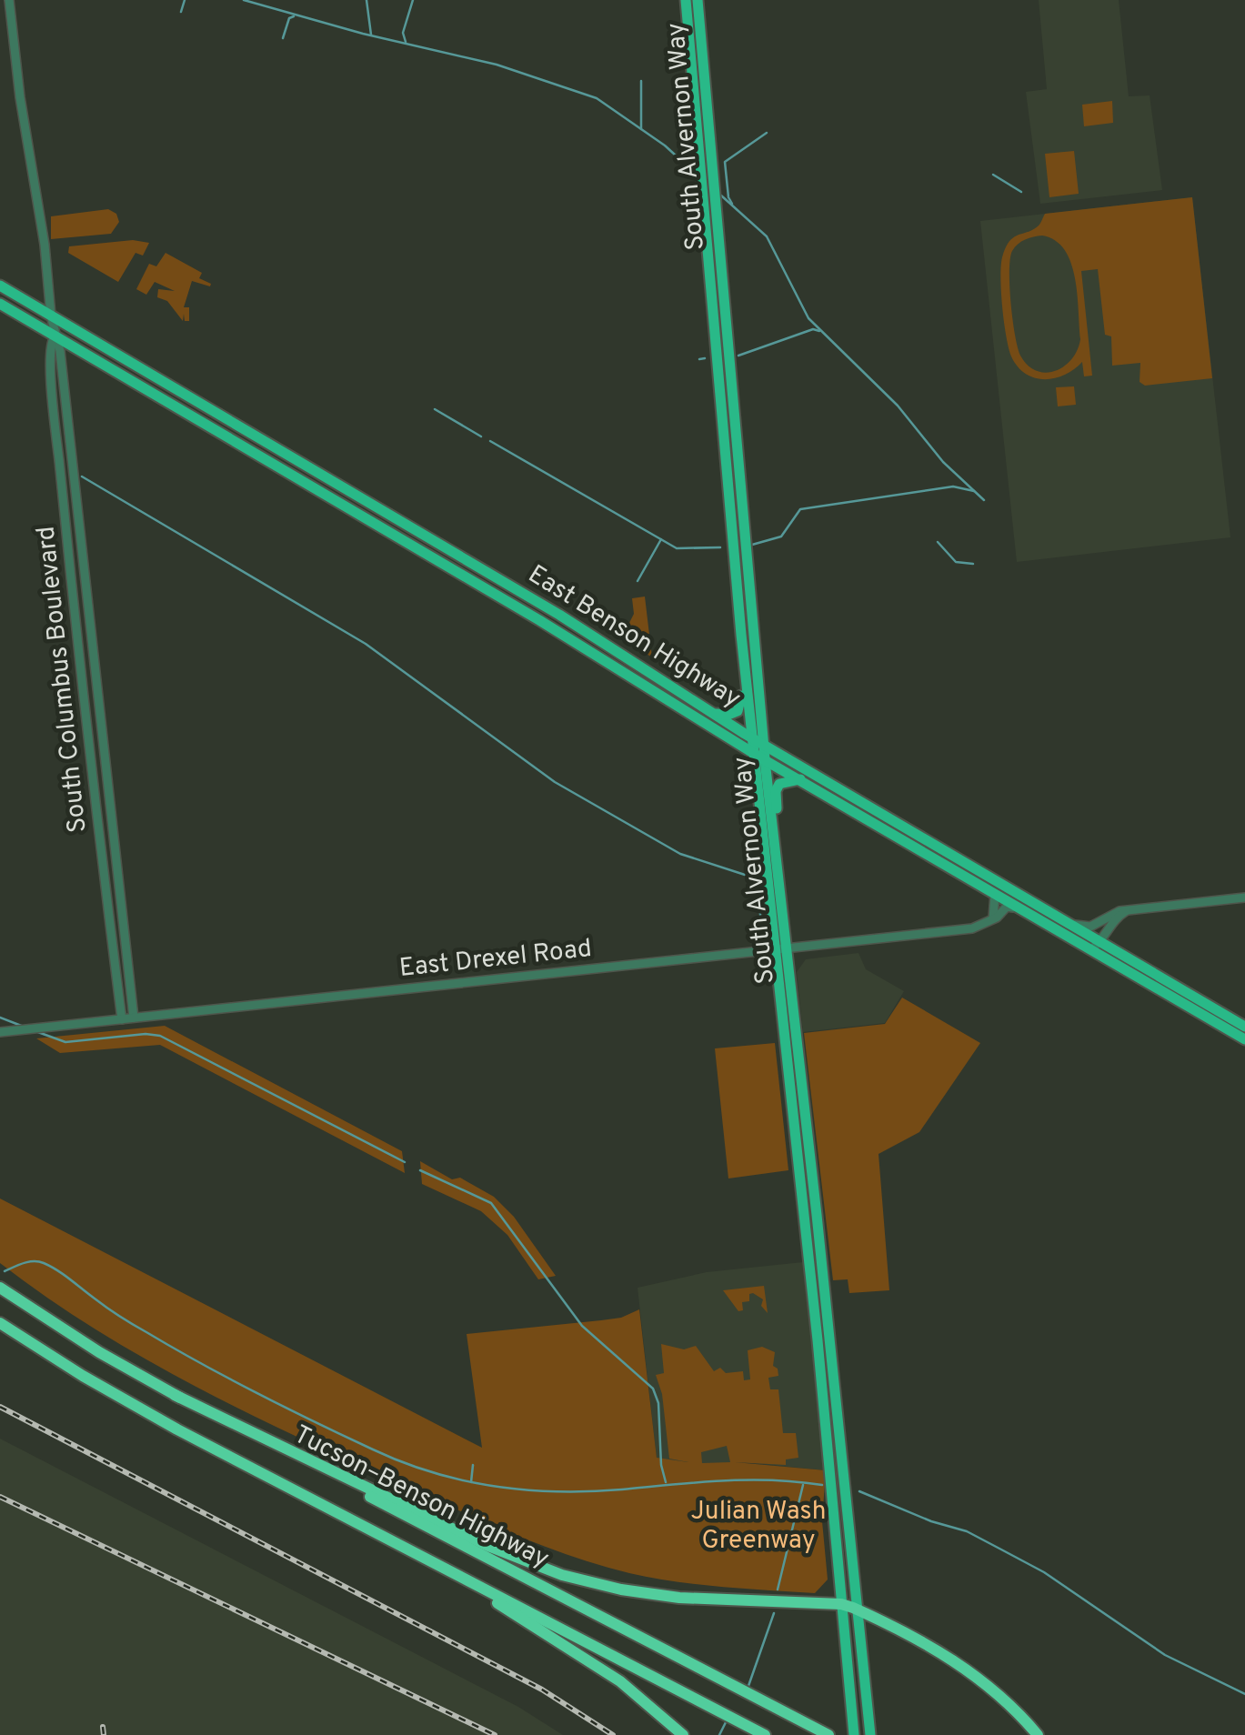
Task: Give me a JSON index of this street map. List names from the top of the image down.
{
  "streets": {
    "highway": ["Tucson–Benson Highway"],
    "main road": ["South Alvernon Way", "East Benson Highway"],
    "street": ["South Columbus Boulevard", "East Drexel Road"]
  },
  "crossings": [
    ["South Alvernon Way", "East Benson Highway"],
    ["South Alvernon Way", "East Drexel Road"],
    ["East Benson Highway", "South Columbus Boulevard"],
    ["East Benson Highway", "East Drexel Road"],
    ["South Columbus Boulevard", "East Drexel Road"]
  ],
  "parks": ["Julian Wash Greenway"]
}
